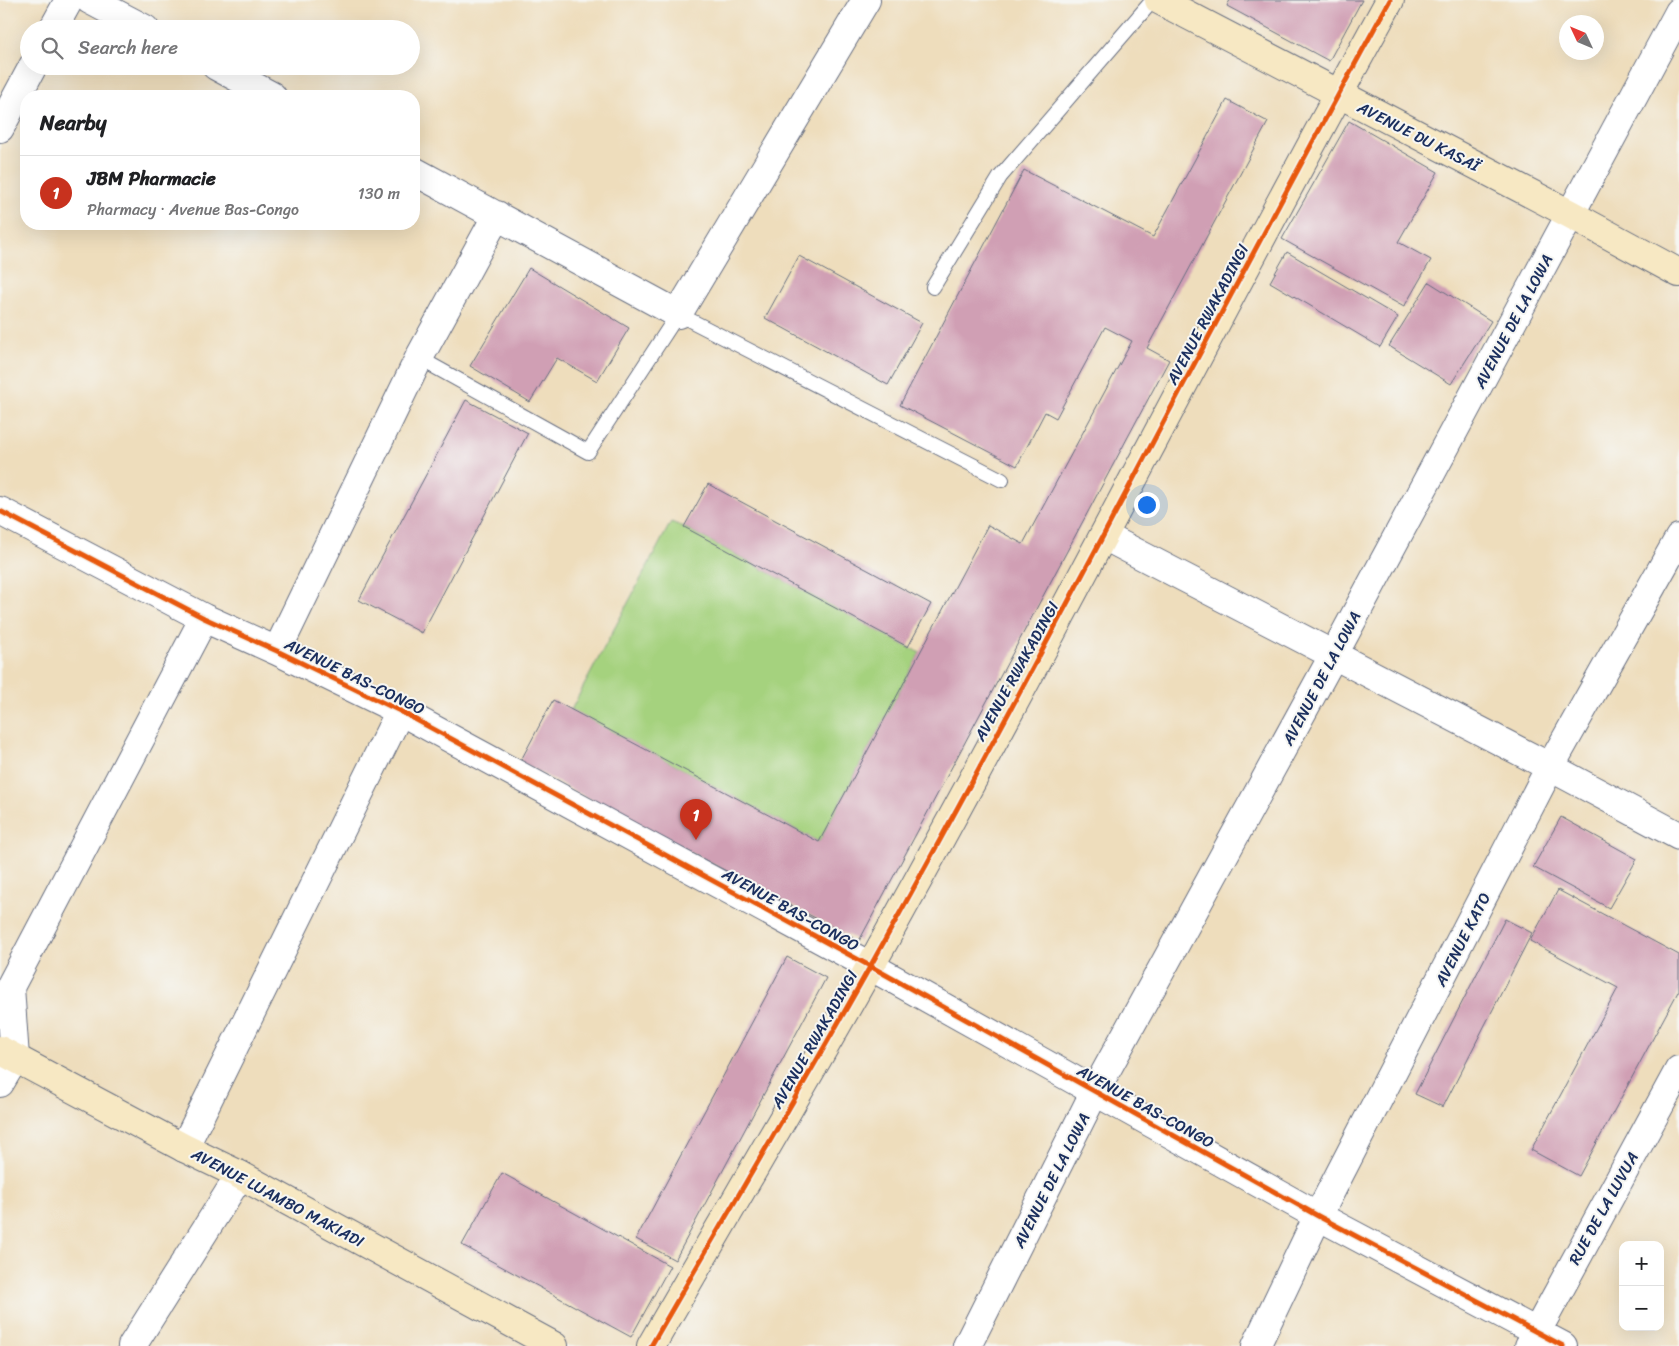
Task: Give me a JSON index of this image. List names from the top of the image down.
{
  "streets": {
    "street": [
      "AVENUE DU KASAÏ",
      "AVENUE RWAKADINGI",
      "AVENUE DE LA LOWA",
      "AVENUE BAS-CONGO",
      "AVENUE KATO",
      "AVENUE LUAMBO MAKIADI",
      "RUE DE LA LUVUA"
    ]
  },
  "crossings": [
    ["AVENUE DU KASAÏ", "AVENUE RWAKADINGI"],
    ["AVENUE DU KASAÏ", "AVENUE DE LA LOWA"],
    ["AVENUE RWAKADINGI", "AVENUE BAS-CONGO"],
    ["AVENUE DE LA LOWA", "AVENUE BAS-CONGO"],
    ["AVENUE BAS-CONGO", "AVENUE KATO"],
    ["AVENUE BAS-CONGO", "RUE DE LA LUVUA"]
  ],
  "north": "top left",
  "page": {
    "search": "Search here",
    "heading": "Nearby",
    "list": [
      {
        "mark": "1",
        "name": "JBM Pharmacie",
        "note": "Pharmacy · Avenue Bas-Congo",
        "value": "130 m"
      }
    ],
    "pins": "1",
    "map_buttons": ["+", "−"]
  }
}
